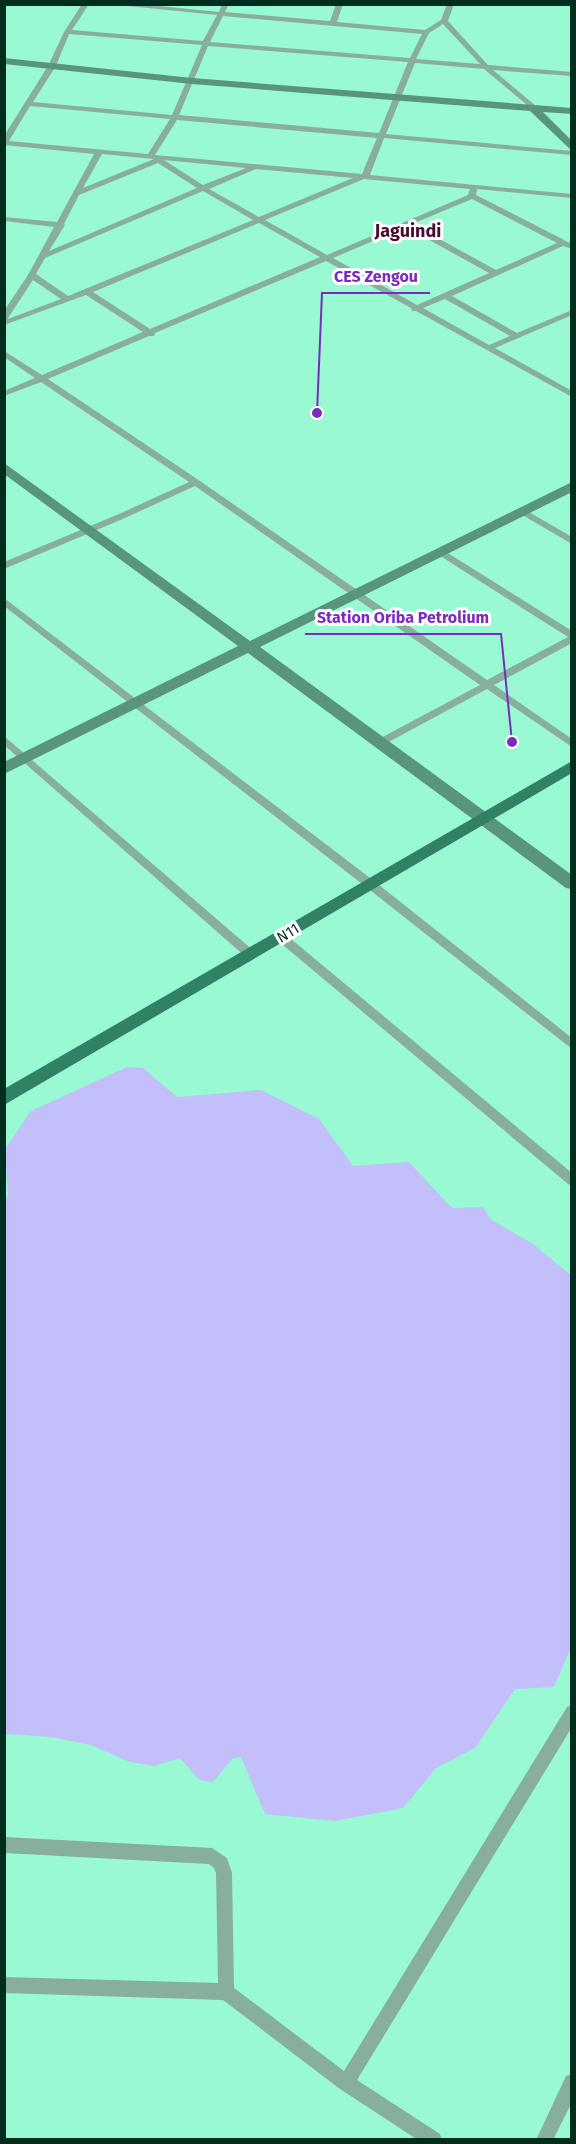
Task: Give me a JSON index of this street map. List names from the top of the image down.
{
  "streets": {
    "main road": ["N11"]
  },
  "districts": ["Jaguindi"],
  "places": ["CES Zengou", "Station Oriba Petrolium"]
}
